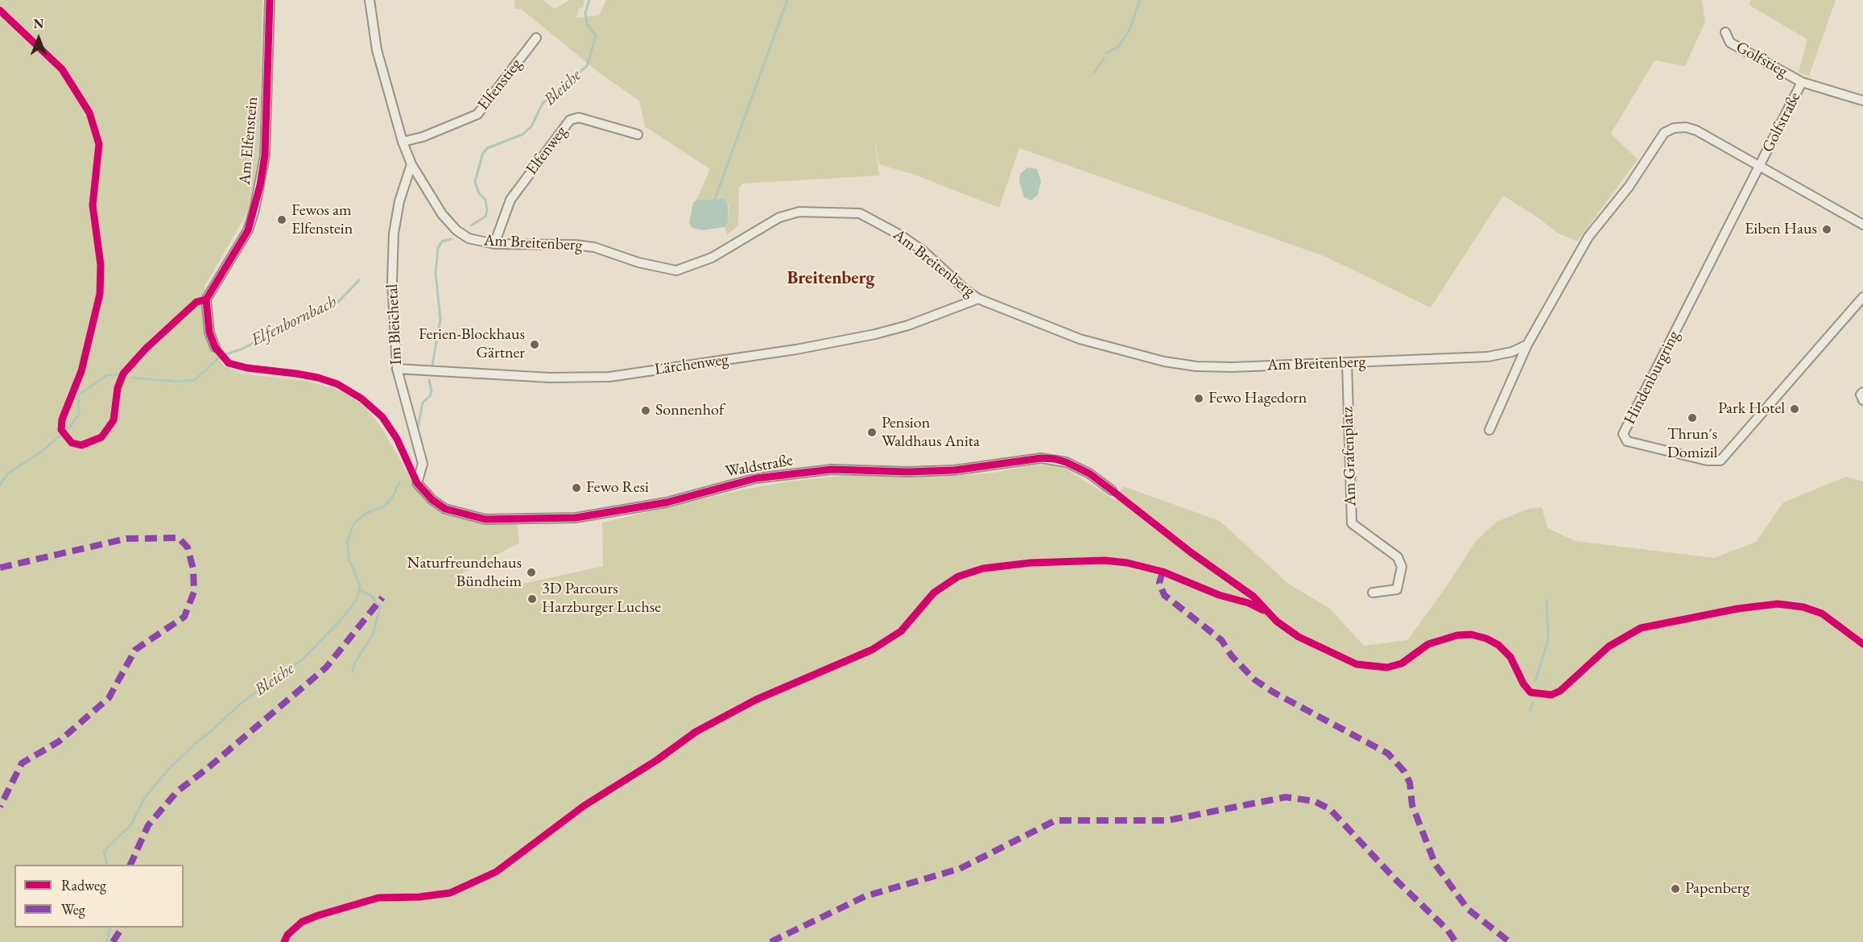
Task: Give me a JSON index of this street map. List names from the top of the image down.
{
  "streets": {
    "street": [
      "Golfstieg",
      "Elfenstieg",
      "Golfstraße",
      "Am Elfenstein",
      "Elfenweg",
      "Am Breitenberg",
      "Im Bleichetal",
      "Lärchenweg",
      "Hindenburgring",
      "Am Grafenplatz",
      "Waldstraße"
    ]
  },
  "crossings": [
    ["Golfstieg", "Golfstraße"],
    ["Elfenstieg", "Am Breitenberg"],
    ["Golfstraße", "Hindenburgring"],
    ["Elfenweg", "Am Breitenberg"],
    ["Am Breitenberg", "Im Bleichetal"],
    ["Am Breitenberg", "Lärchenweg"],
    ["Am Breitenberg", "Am Grafenplatz"],
    ["Im Bleichetal", "Lärchenweg"],
    ["Im Bleichetal", "Waldstraße"]
  ],
  "districts": ["Breitenberg"],
  "water": ["Bleiche", "Elfenbornbach"],
  "places": [
    "Fewos am Elfenstein",
    "Eiben Haus",
    "Ferien-Blockhaus Gärtner",
    "Fewo Hagedorn",
    "Park Hotel",
    "Sonnenhof",
    "Thrun´s Domizil",
    "Pension Waldhaus Anita",
    "Fewo Resi",
    "Naturfreundehaus Bündheim",
    "3D Parcours Harzburger Luchse",
    "Papenberg"
  ],
  "legend": ["Radweg", "Weg"],
  "north": "top"
}
